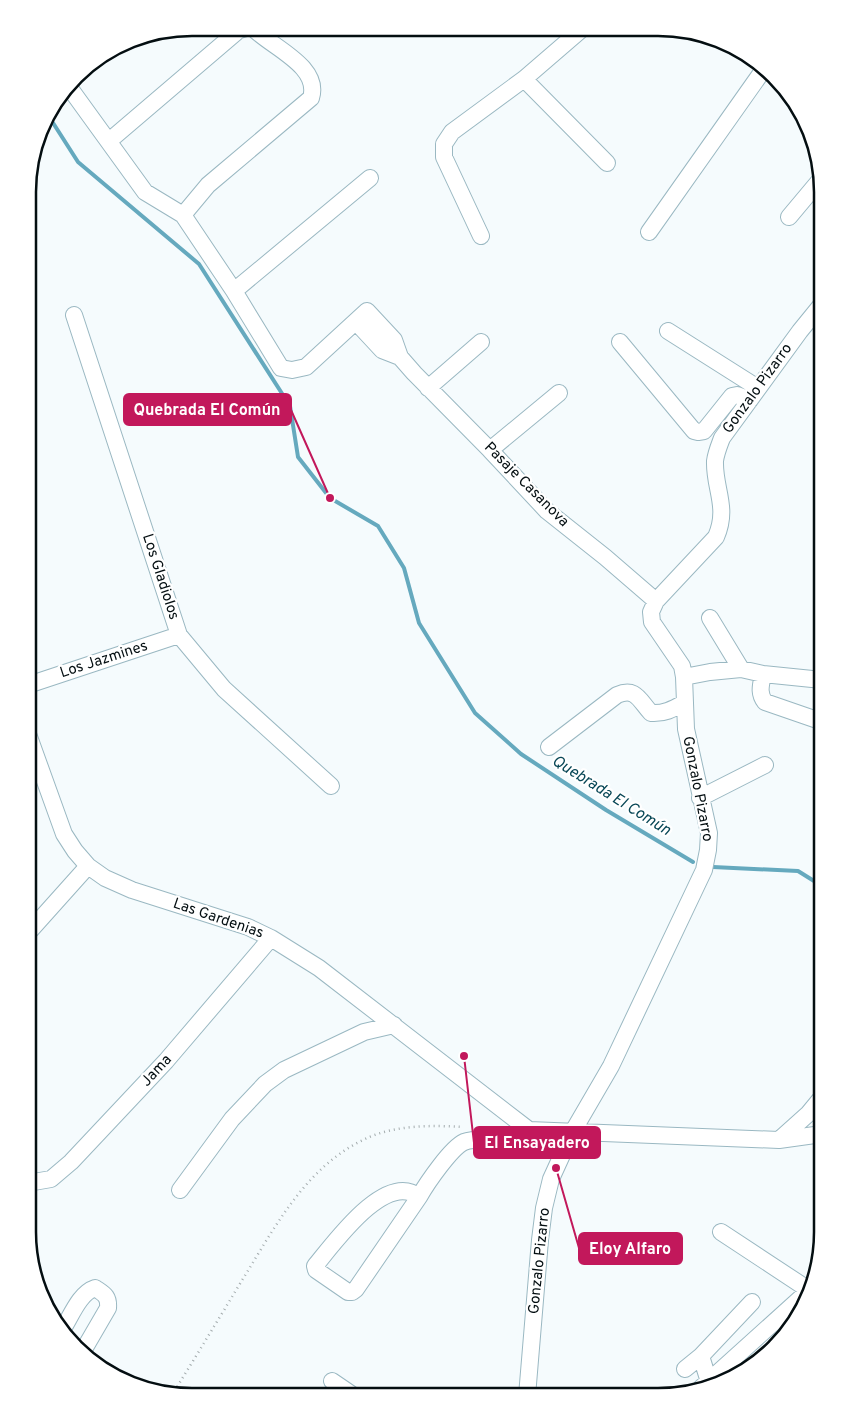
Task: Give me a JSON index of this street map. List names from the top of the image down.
{
  "streets": {
    "street": [
      "Gonzalo Pizarro",
      "Pasaje Casanova",
      "Los Gladiolos",
      "Los Jazmines",
      "Las Gardenias",
      "Jama"
    ]
  },
  "crossings": [
    ["Gonzalo Pizarro", "Pasaje Casanova"],
    ["Los Gladiolos", "Los Jazmines"],
    ["Las Gardenias", "Jama"]
  ],
  "water": ["Quebrada El Común"],
  "places": ["Quebrada El Común", "El Ensayadero", "Eloy Alfaro"]
}
